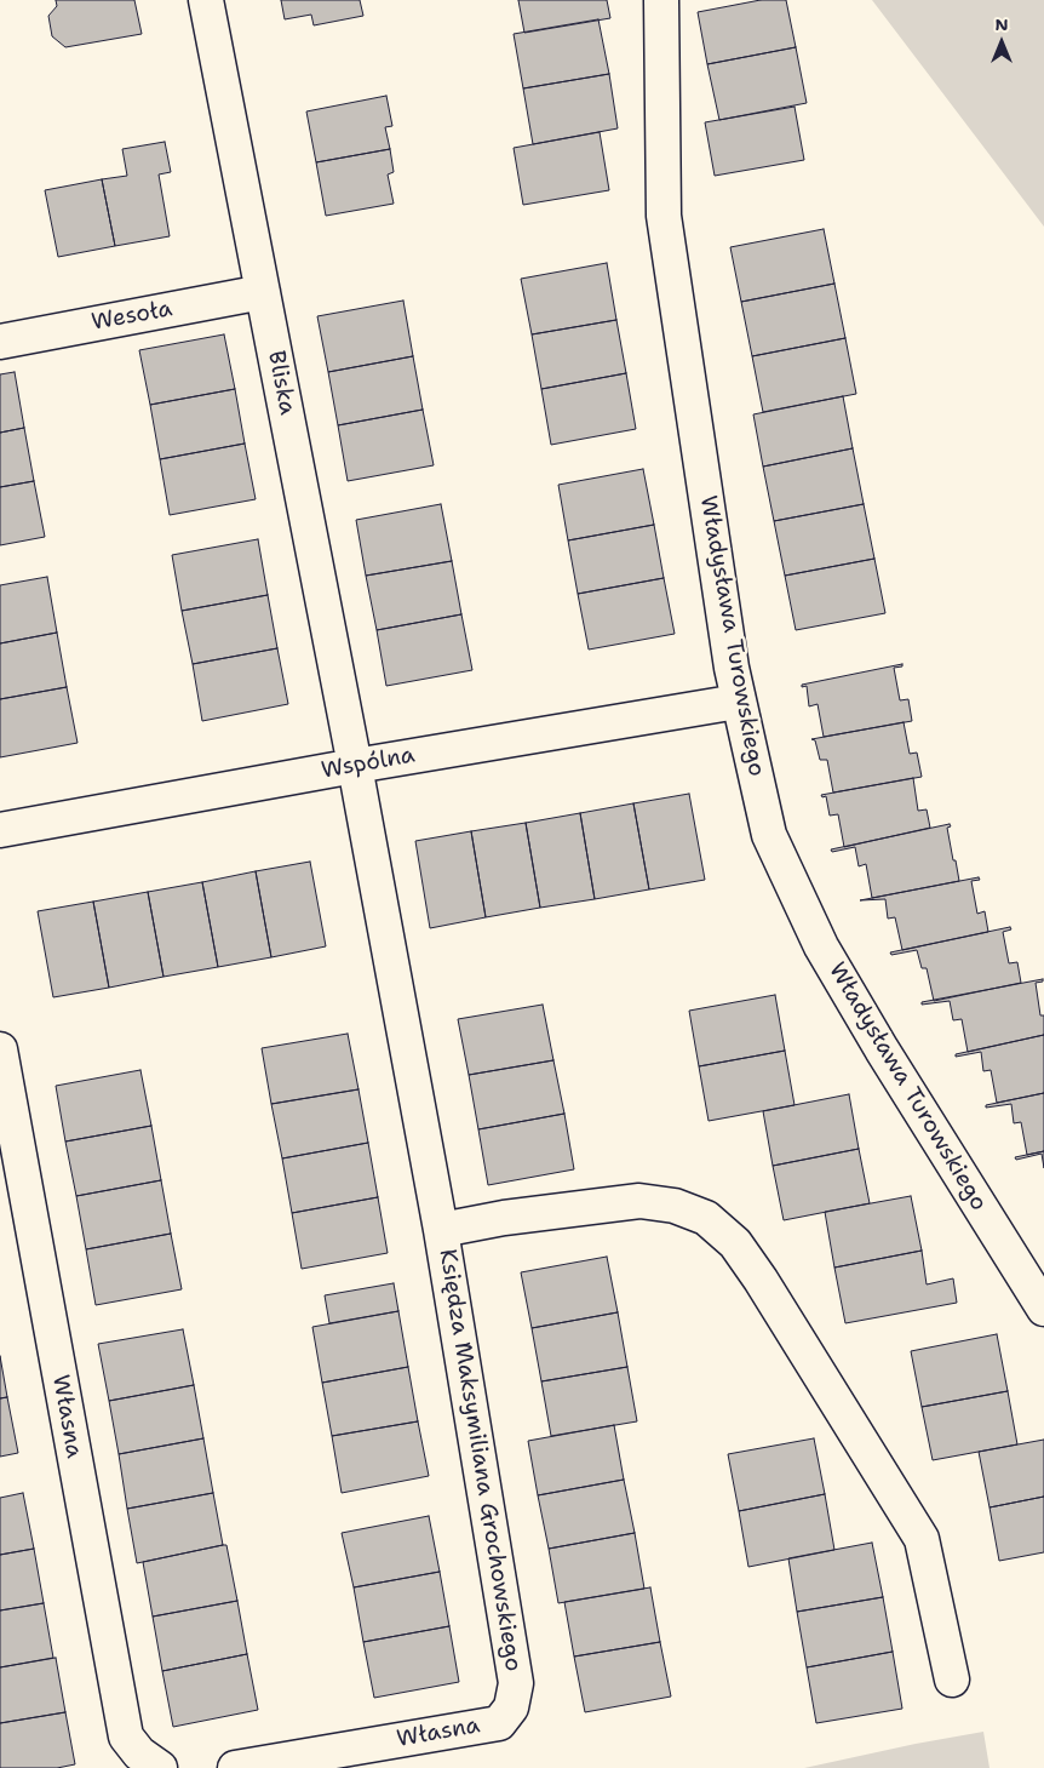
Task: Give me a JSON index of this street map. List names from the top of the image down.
{
  "streets": {
    "street": [
      "Wesoła",
      "Bliska",
      "Władysława Turowskiego",
      "Wspólna",
      "Własna",
      "Księdza Maksymiliana Grochowskiego"
    ]
  },
  "crossings": [
    ["Wesoła", "Bliska"],
    ["Bliska", "Wspólna"],
    ["Bliska", "Księdza Maksymiliana Grochowskiego"],
    ["Władysława Turowskiego", "Wspólna"],
    ["Wspólna", "Księdza Maksymiliana Grochowskiego"],
    ["Własna", "Księdza Maksymiliana Grochowskiego"]
  ],
  "north": "top"
}
